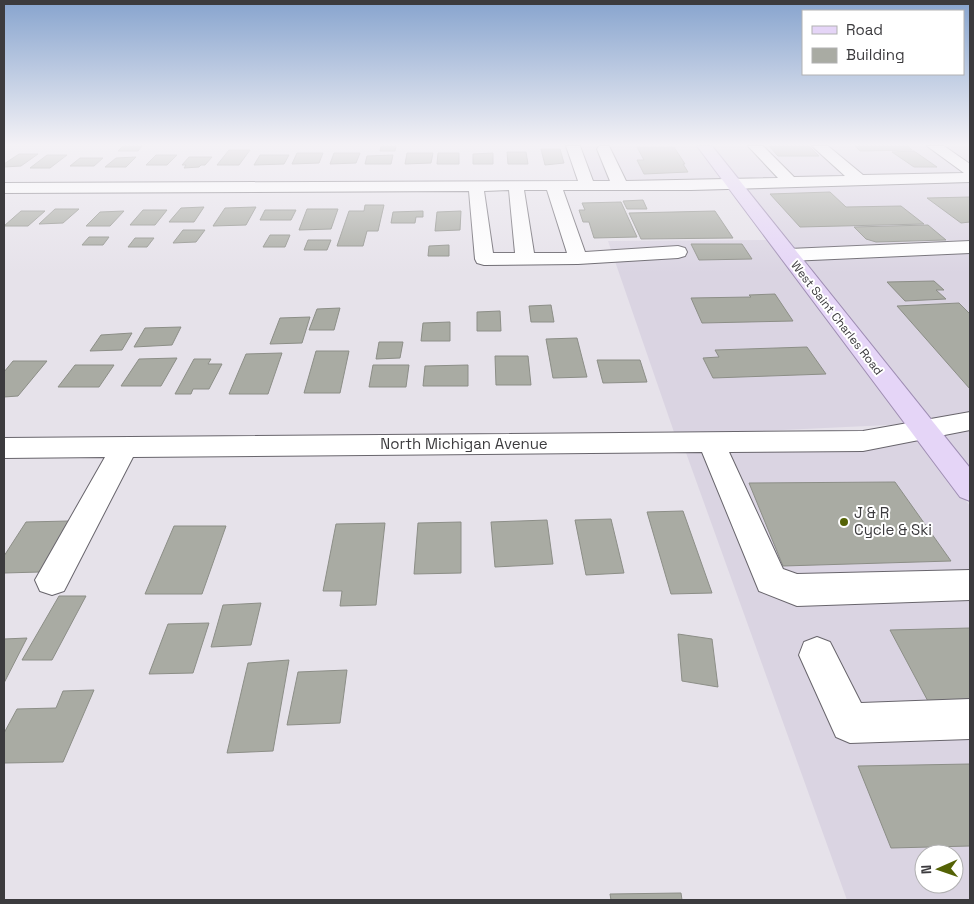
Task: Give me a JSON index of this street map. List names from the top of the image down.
{
  "streets": {
    "main road": ["West Saint Charles Road"],
    "street": ["North Michigan Avenue"]
  },
  "crossings": [
    ["West Saint Charles Road", "North Michigan Avenue"]
  ],
  "places": ["J & R Cycle & Ski"],
  "legend": ["Road", "Building"],
  "north": "left"
}
